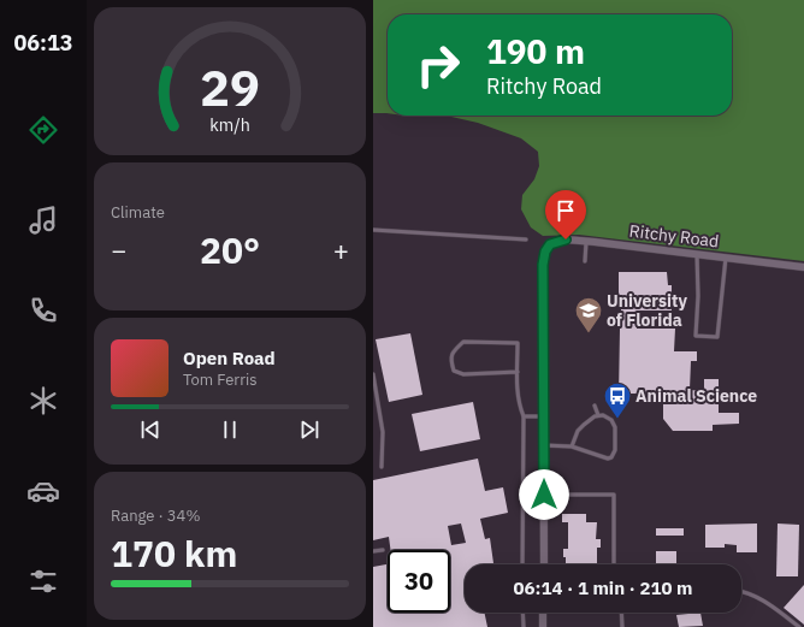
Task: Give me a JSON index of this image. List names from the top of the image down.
{
  "streets": {
    "street": ["Ritchy Road"]
  },
  "places": {
    "school or university": ["University of Florida"],
    "bus stop": ["Animal Science"]
  },
  "page": {
    "tabs": "06:13",
    "turn": ["190 m", "Ritchy Road"],
    "tile": [
      "Climate",
      ["Range · 34%", "170 km"]
    ],
    "heat": ["−", "20°", "+"],
    "song": ["Open Road", "Tom Ferris"],
    "limit": "30",
    "trip": "06:14 · 1 min · 210 m",
    "gauge": ["29", "km/h"]
  }
}
